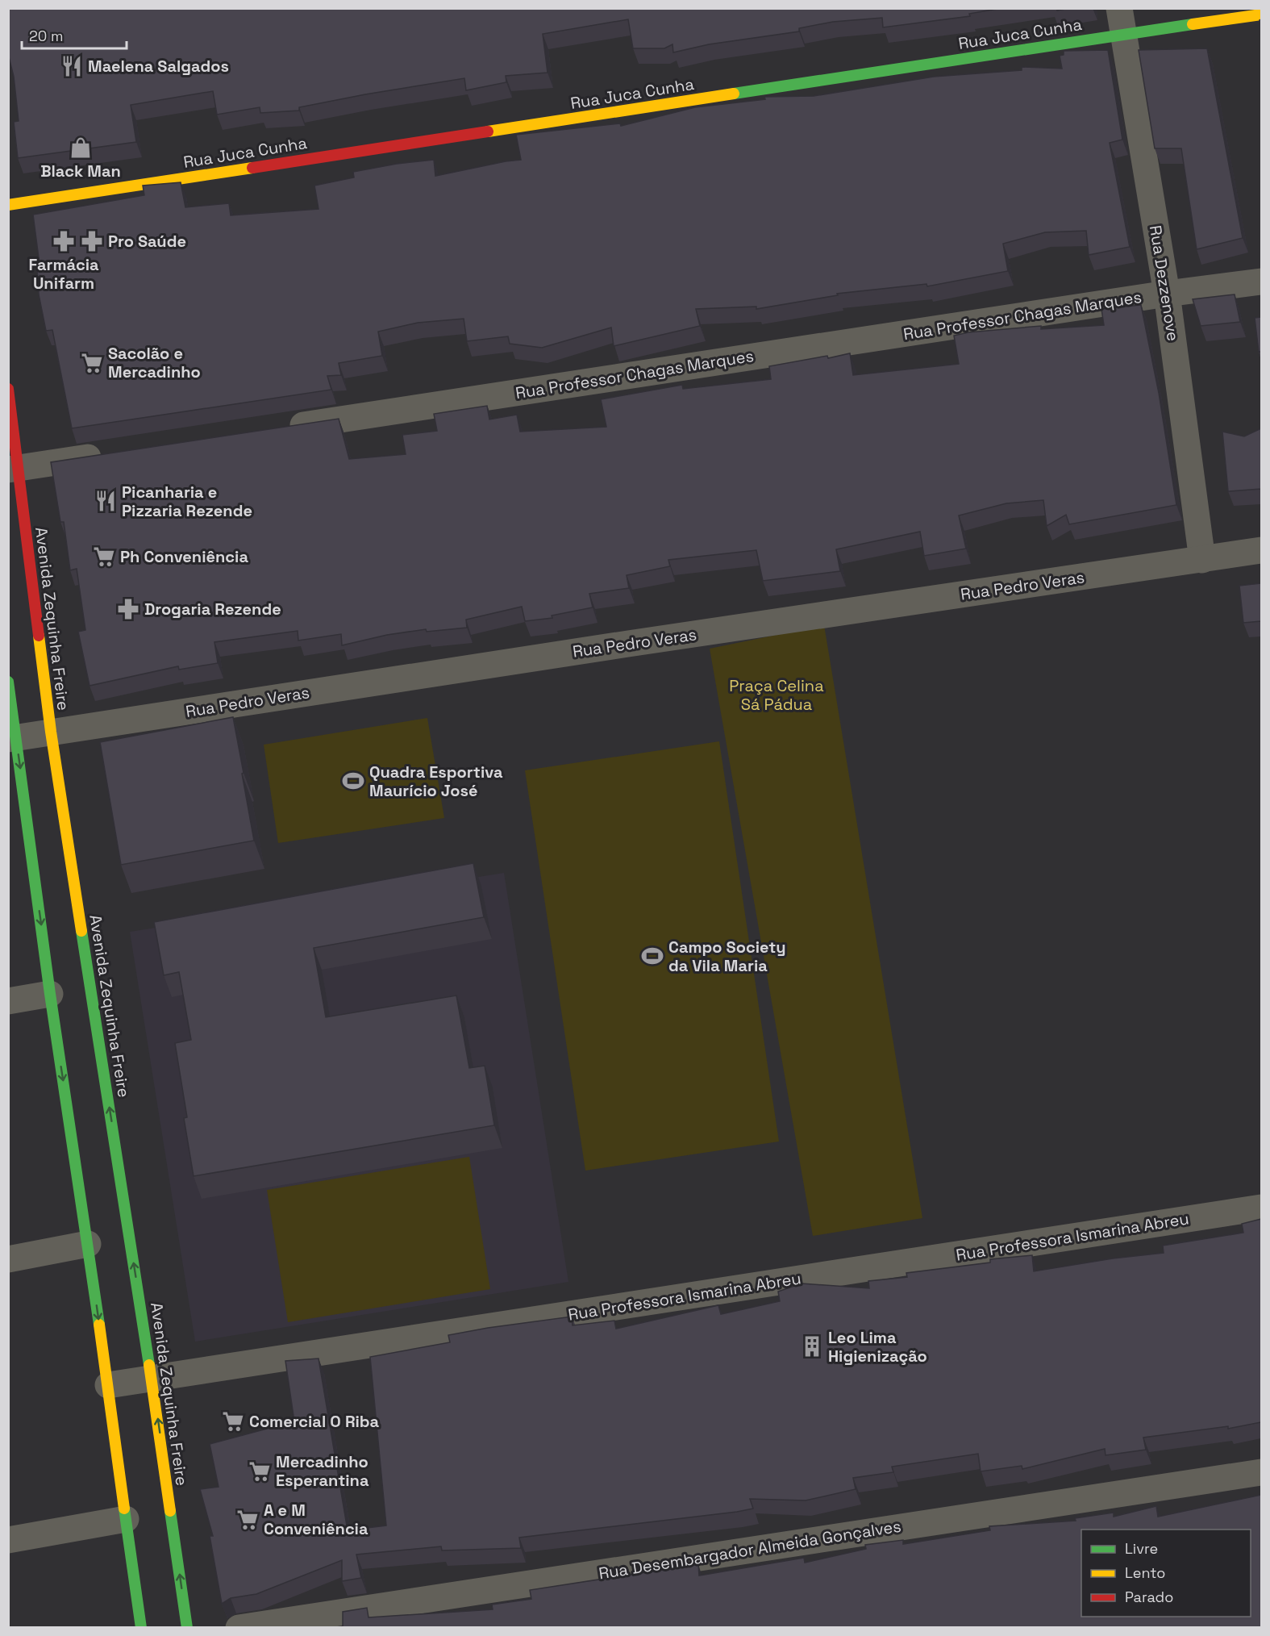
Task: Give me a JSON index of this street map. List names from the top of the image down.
{
  "streets": {
    "main road": ["Rua Juca Cunha", "Avenida Zequinha Freire"],
    "street": [
      "Rua Dezzenove",
      "Rua Professor Chagas Marques",
      "Rua Pedro Veras",
      "Rua Professora Ismarina Abreu",
      "Rua Desembargador Almeida Gonçalves"
    ]
  },
  "crossings": [
    ["Rua Juca Cunha", "Rua Dezzenove"],
    ["Rua Dezzenove", "Rua Professor Chagas Marques"],
    ["Rua Dezzenove", "Rua Pedro Veras"],
    ["Rua Pedro Veras", "Avenida Zequinha Freire"],
    ["Avenida Zequinha Freire", "Rua Professora Ismarina Abreu"]
  ],
  "parks": ["Praça Celina Sá Pádua"],
  "places": {
    "restaurant": ["Maelena Salgados", "Picanharia e Pizzaria Rezende"],
    "shop": ["Black Man"],
    "pharmacy": ["Farmácia Unifarm", "Pro Saúde", "Drogaria Rezende"],
    "supermarket": [
      "Sacolão e Mercadinho",
      "Ph Conveniência",
      "Comercial O Riba",
      "Mercadinho Esperantina",
      "A e M Conveniência"
    ],
    "sports": ["Quadra Esportiva Maurício José", "Campo Society da Vila Maria"],
    "building": ["Leo Lima Higienização"]
  },
  "legend": ["Livre", "Lento", "Parado"],
  "scale_bar": "20 m"
}
